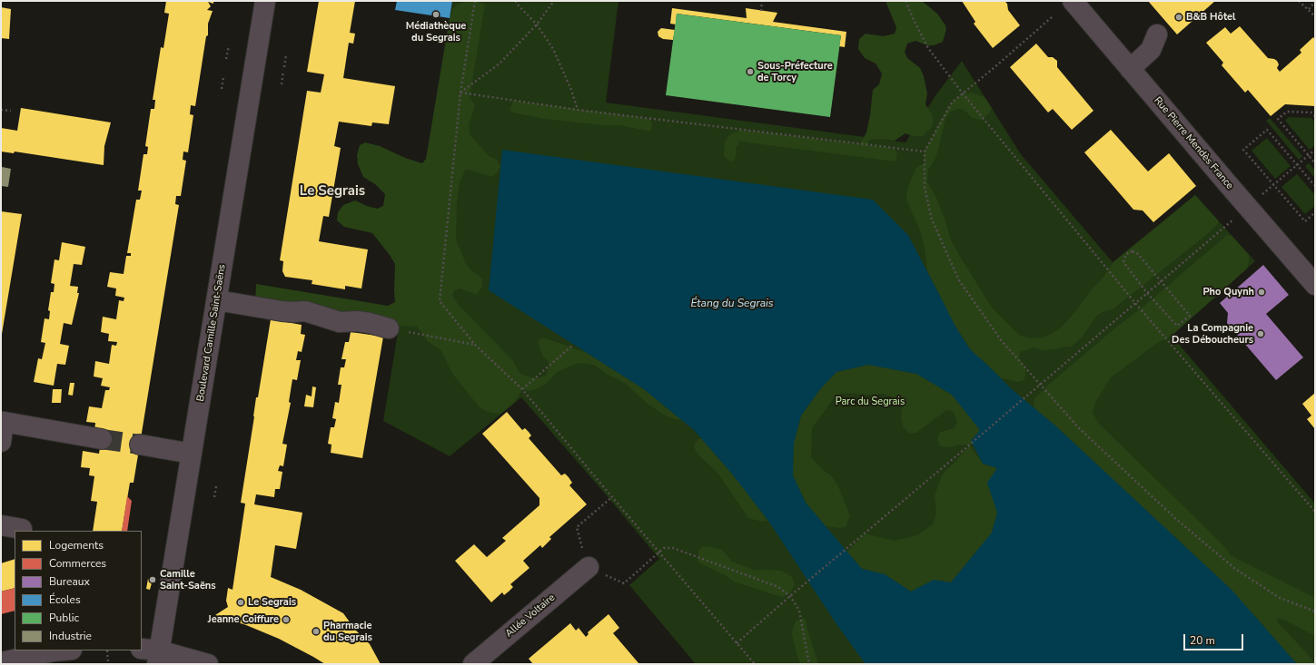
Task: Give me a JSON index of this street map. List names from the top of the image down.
{
  "streets": {
    "street": ["Rue Pierre Mendès France", "Boulevard Camille Saint-Saëns", "Allée Voltaire"]
  },
  "districts": ["Le Segrais"],
  "water": ["Étang du Segrais"],
  "parks": ["Parc du Segrais"],
  "places": [
    "Médiathèque du Segrais",
    "B&B Hôtel",
    "Sous-Préfecture de Torcy",
    "Pho Quynh",
    "La Compagnie Des Déboucheurs",
    "Camille Saint-Saëns",
    "Le Segrais",
    "Jeanne Coiffure",
    "Pharmacie du Segrais"
  ],
  "legend": [
    "Logements",
    "Commerces",
    "Bureaux",
    "Écoles",
    "Public",
    "Industrie"
  ],
  "scale_bar": "20 m"
}
